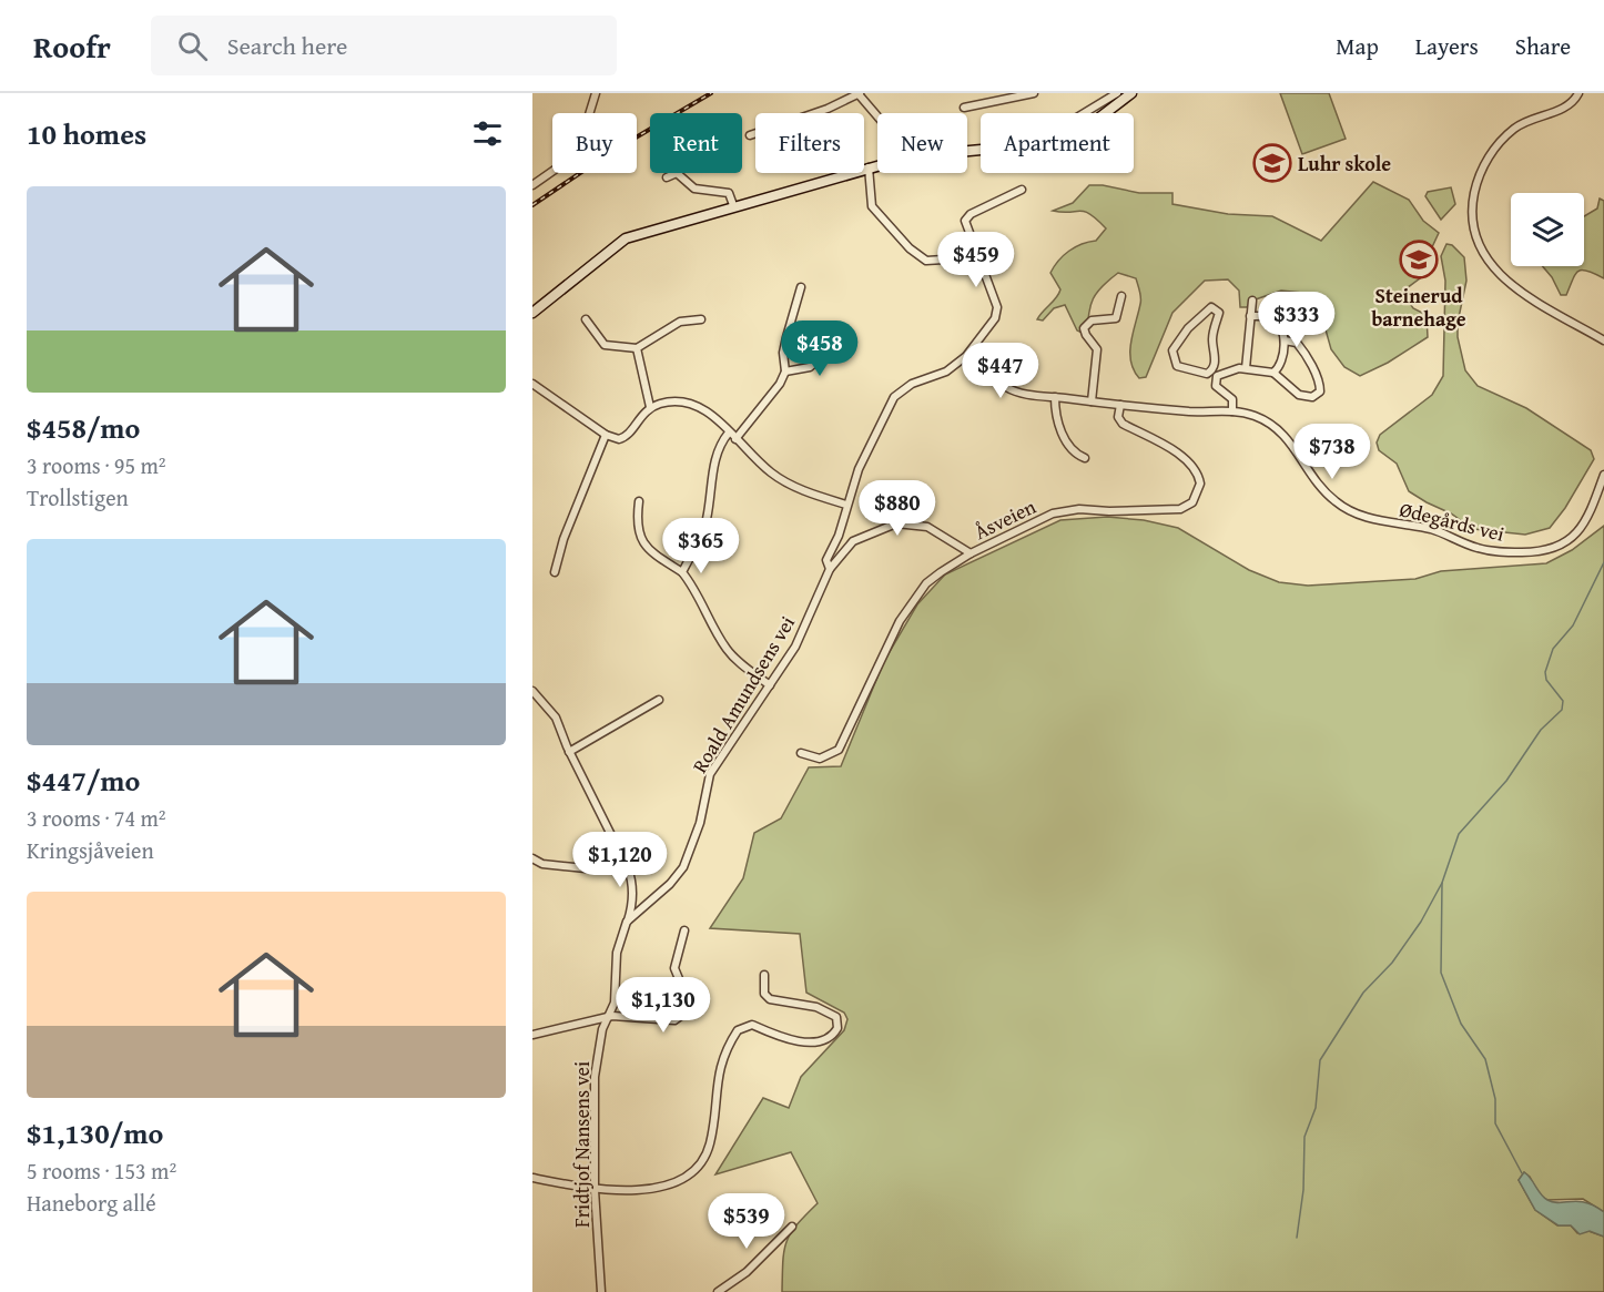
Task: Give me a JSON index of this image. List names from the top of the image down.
{
  "streets": {
    "street": [
      "Åsveien",
      "Ødegårds vei",
      "Roald Amundsens vei",
      "Fridtjof Nansens vei"
    ]
  },
  "crossings": [
    ["Åsveien", "Ødegårds vei"],
    ["Ødegårds vei", "Roald Amundsens vei"],
    ["Roald Amundsens vei", "Fridtjof Nansens vei"]
  ],
  "places": {
    "school or university": ["Luhr skole", "Steinerud barnehage"]
  },
  "page": {
    "header": "Roofr",
    "search": "Search here",
    "nav": ["Map", "Layers", "Share"],
    "heading": "10 homes",
    "chip": [
      "Buy",
      "Rent",
      "Filters",
      "New",
      "Apartment"
    ],
    "list": [
      {
        "name": "$458/mo",
        "note": "3 rooms · 95 m² · Trollstigen"
      },
      {
        "name": "$447/mo",
        "note": "3 rooms · 74 m² · Kringsjåveien"
      },
      {
        "name": "$1,130/mo",
        "note": "5 rooms · 153 m² · Haneborg allé"
      }
    ],
    "price": [
      "$459",
      "$333",
      "$458",
      "$447",
      "$738",
      "$880",
      "$365",
      "$1,120",
      "$1,130",
      "$539"
    ]
  }
}
